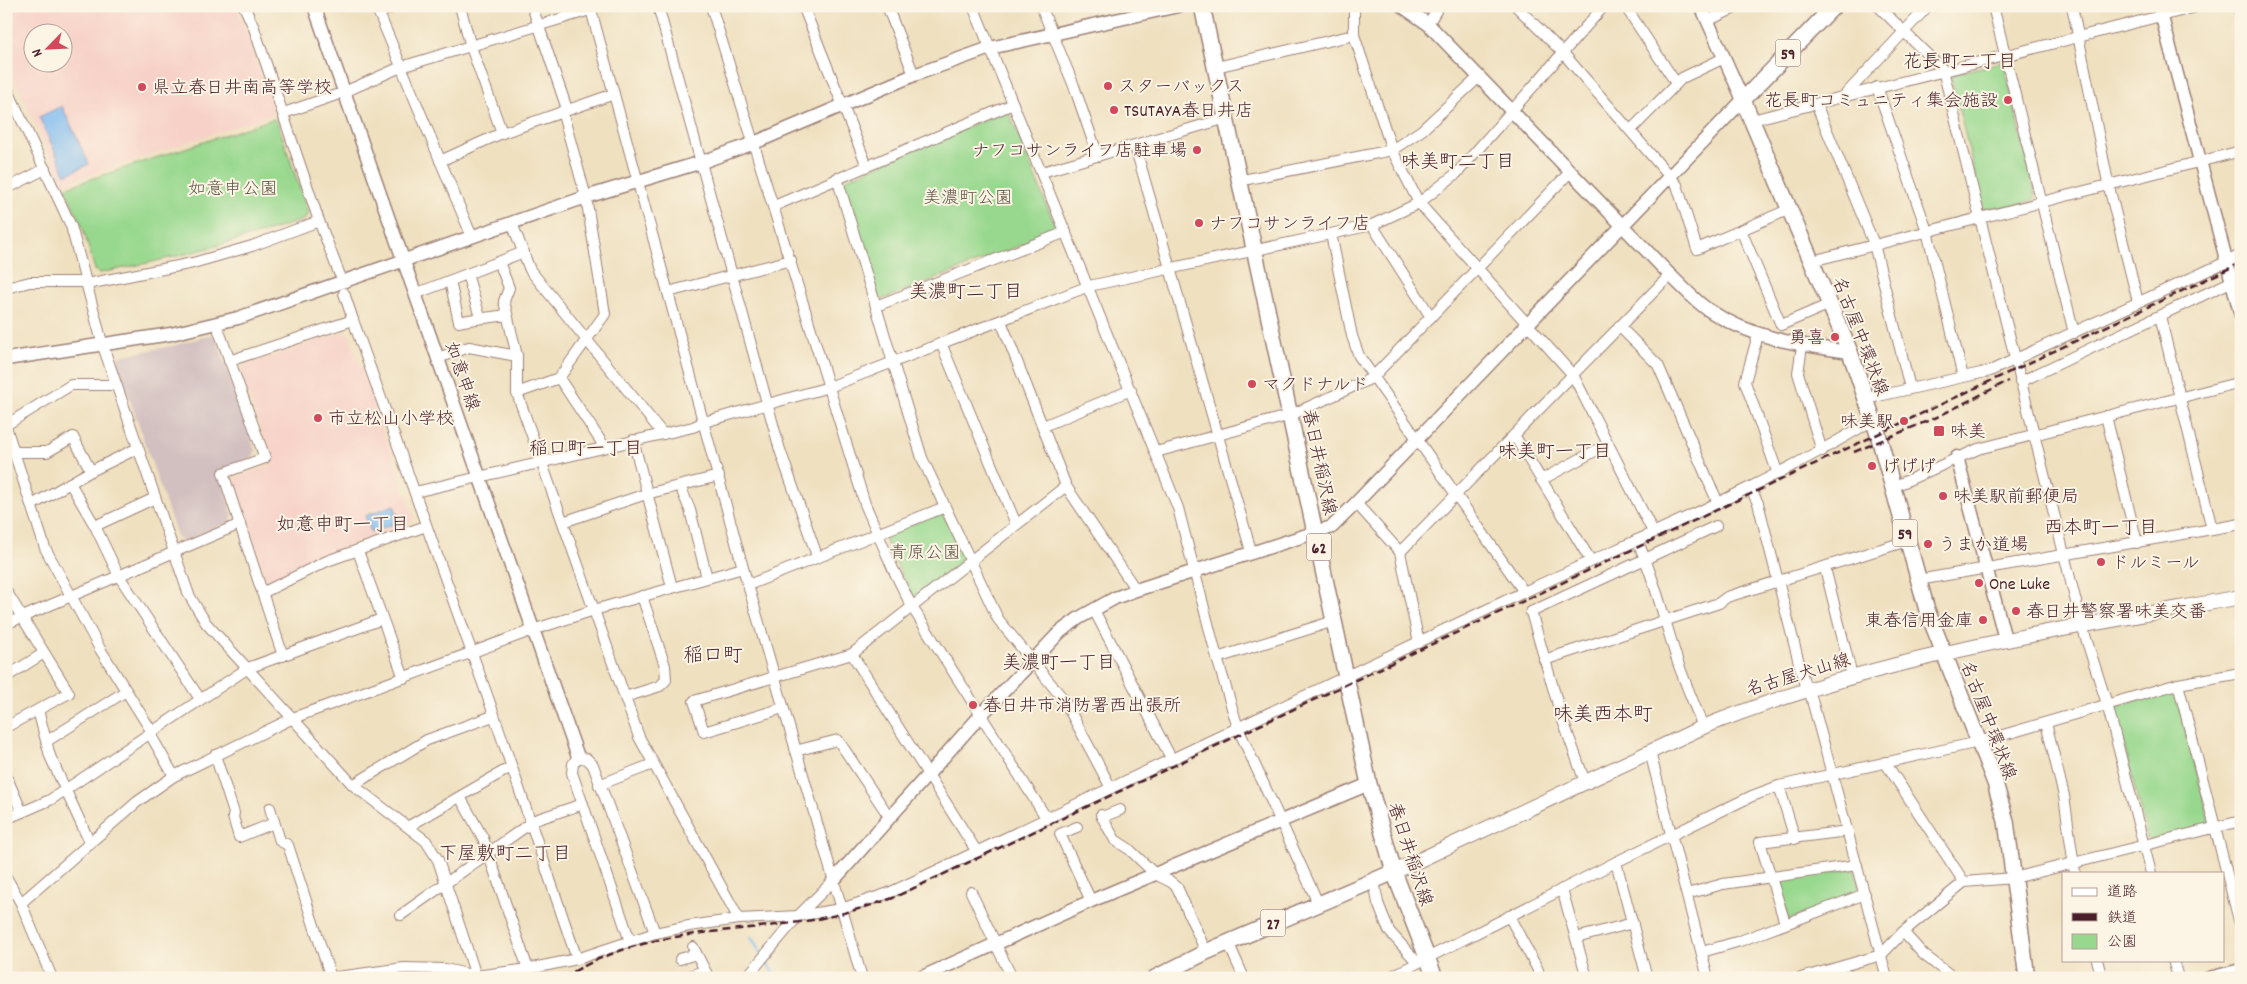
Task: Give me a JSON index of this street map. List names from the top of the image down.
{
  "streets": {
    "main road": [
      "59",
      "名古屋中環状線",
      "春日井稲沢線",
      "62",
      "名古屋犬山線",
      "27"
    ],
    "street": ["如意申線"]
  },
  "crossings": [
    ["59", "名古屋中環状線"],
    ["名古屋中環状線", "名古屋犬山線"],
    ["春日井稲沢線", "名古屋犬山線"],
    ["春日井稲沢線", "27"],
    ["名古屋犬山線", "27"]
  ],
  "districts": [
    "花長町二丁目",
    "味美町二丁目",
    "美濃町二丁目",
    "稲口町一丁目",
    "味美町一丁目",
    "如意申町一丁目",
    "西本町一丁目",
    "稲口町",
    "美濃町一丁目",
    "味美西本町",
    "下屋敷町二丁目"
  ],
  "parks": ["如意申公園", "美濃町公園", "青原公園"],
  "places": {
    "other": [
      "スターバックス",
      "県立春日井南高等学校",
      "花長町コミュニティ集会施設",
      "TSUTAYA春日井店",
      "ナフコサンライフ店駐車場",
      "ナフコサンライフ店",
      "勇喜",
      "マクドナルド",
      "市立松山小学校",
      "味美駅",
      "げげげ",
      "味美駅前郵便局",
      "うまか道場",
      "ドルミール",
      "One Luke",
      "春日井警察署味美交番",
      "東春信用金庫",
      "春日井市消防署西出張所"
    ],
    "transit": ["味美"]
  },
  "legend": ["道路", "鉄道", "公園"],
  "north": "bottom left"
}
